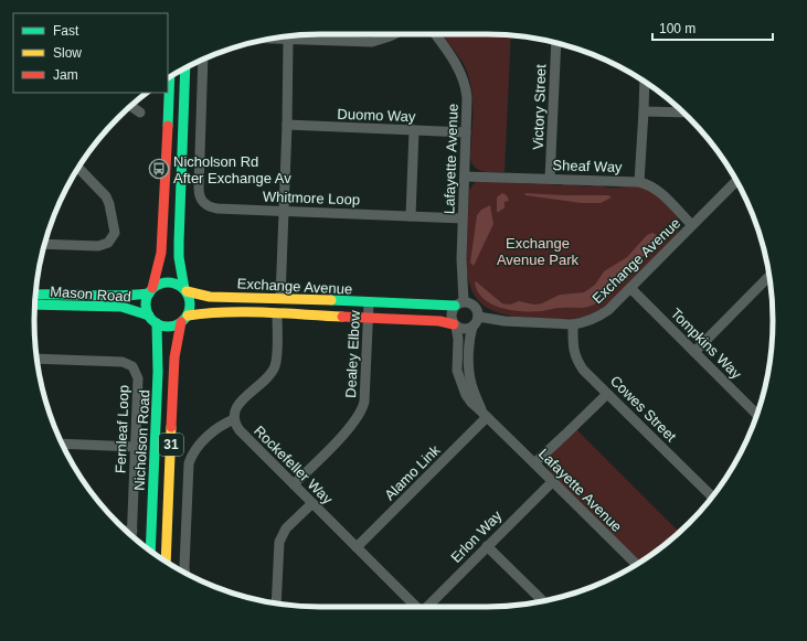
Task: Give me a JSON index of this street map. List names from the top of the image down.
{
  "streets": {
    "main road": [
      "Exchange Avenue",
      "Mason Road",
      "Nicholson Road",
      "31"
    ],
    "street": [
      "Victory Street",
      "Duomo Way",
      "Lafayette Avenue",
      "Sheaf Way",
      "Whitmore Loop",
      "Tompkins Way",
      "Dealey Elbow",
      "Cowes Street",
      "Fernleaf Loop",
      "Rockefeller Way",
      "Alamo Link",
      "Erlon Way"
    ]
  },
  "crossings": [
    ["Victory Street", "Sheaf Way"],
    ["Duomo Way", "Lafayette Avenue"],
    ["Lafayette Avenue", "Sheaf Way"],
    ["Lafayette Avenue", "Whitmore Loop"],
    ["Lafayette Avenue", "Exchange Avenue"],
    ["Lafayette Avenue", "Alamo Link"],
    ["Lafayette Avenue", "Erlon Way"],
    ["Sheaf Way", "Exchange Avenue"],
    ["Exchange Avenue", "Mason Road"],
    ["Exchange Avenue", "Tompkins Way"],
    ["Exchange Avenue", "Dealey Elbow"],
    ["Exchange Avenue", "Cowes Street"],
    ["Exchange Avenue", "Nicholson Road"],
    ["Mason Road", "Nicholson Road"],
    ["Dealey Elbow", "Rockefeller Way"],
    ["Rockefeller Way", "Alamo Link"]
  ],
  "parks": ["Exchange Avenue Park"],
  "places": {
    "bus stop": ["Nicholson Rd After Exchange Av"]
  },
  "legend": ["Fast", "Slow", "Jam"],
  "scale_bar": "100 m"
}
